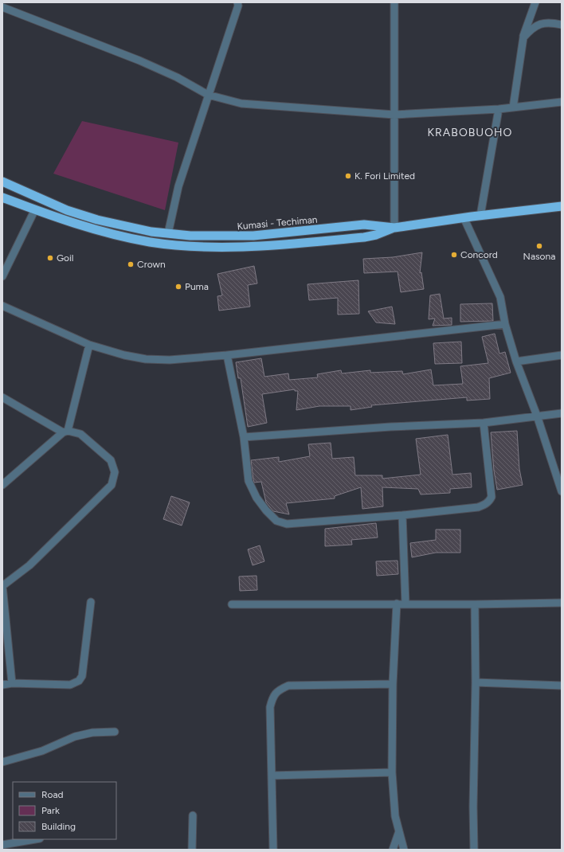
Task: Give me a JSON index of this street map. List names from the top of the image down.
{
  "streets": {
    "highway": ["Kumasi - Techiman"]
  },
  "districts": ["KRABOBUOHO"],
  "places": [
    "K. Fori Limited",
    "Nasona",
    "Concord",
    "Goil",
    "Crown",
    "Puma"
  ],
  "legend": ["Road", "Park", "Building"]
}
